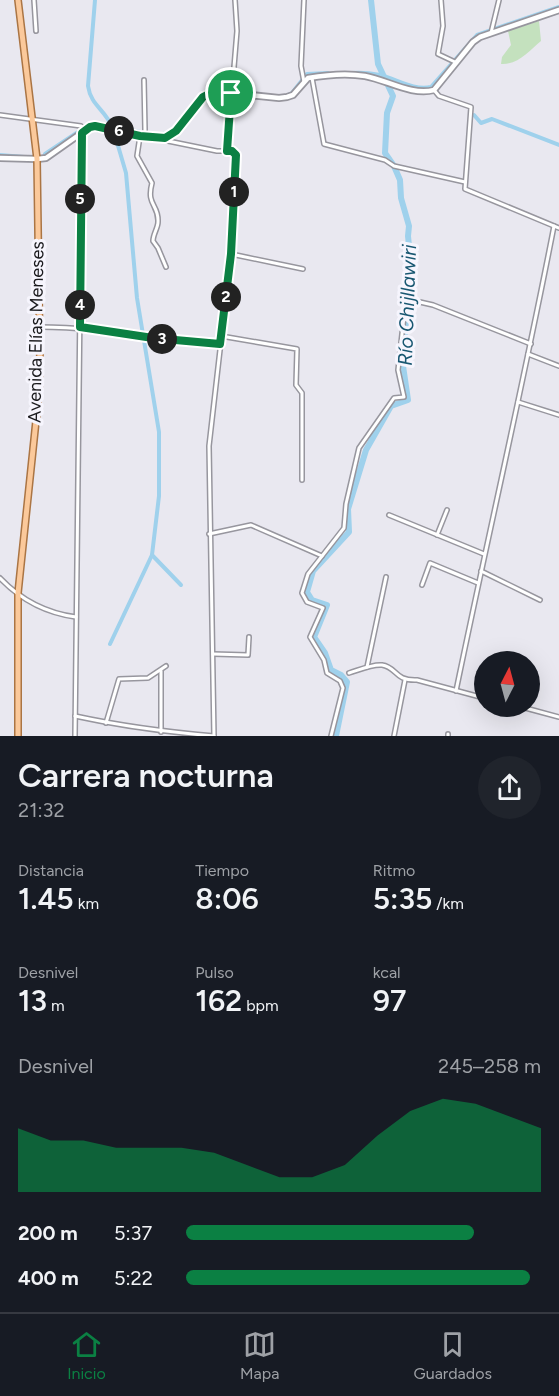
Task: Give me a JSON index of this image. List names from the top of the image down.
{
  "streets": {
    "main road": ["Avenida Elías Meneses"]
  },
  "water": ["Río Chijllawiri"],
  "north": "top",
  "page": {
    "pins": [
      "6",
      "1",
      "5",
      "2",
      "4",
      "3"
    ],
    "heading": ["Carrera nocturna", "21:32"],
    "stats": [
      ["Distancia", "1.45 km"],
      ["Tiempo", "8:06"],
      ["Ritmo", "5:35 /km"],
      ["Desnivel", "13 m"],
      ["Pulso", "162 bpm"],
      ["kcal", "97"]
    ],
    "chart": ["Desnivel", "245–258 m"],
    "list": [
      {
        "name": "200 m",
        "note": "5:37"
      },
      {
        "name": "400 m",
        "note": "5:22"
      }
    ],
    "tabs": ["Inicio", "Mapa", "Guardados"]
  }
}
